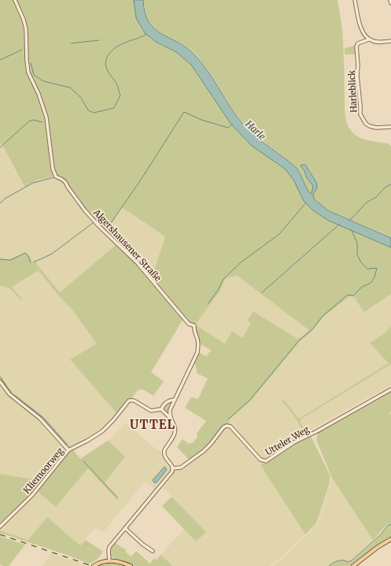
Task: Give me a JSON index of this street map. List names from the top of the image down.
{
  "streets": {
    "street": [
      "Harleblick",
      "Algershausener Straße",
      "Utteler Weg",
      "Kliemoorweg"
    ]
  },
  "crossings": [
    ["Algershausener Straße", "Utteler Weg"]
  ],
  "districts": ["UTTEL"],
  "water": ["Harle"]
}
